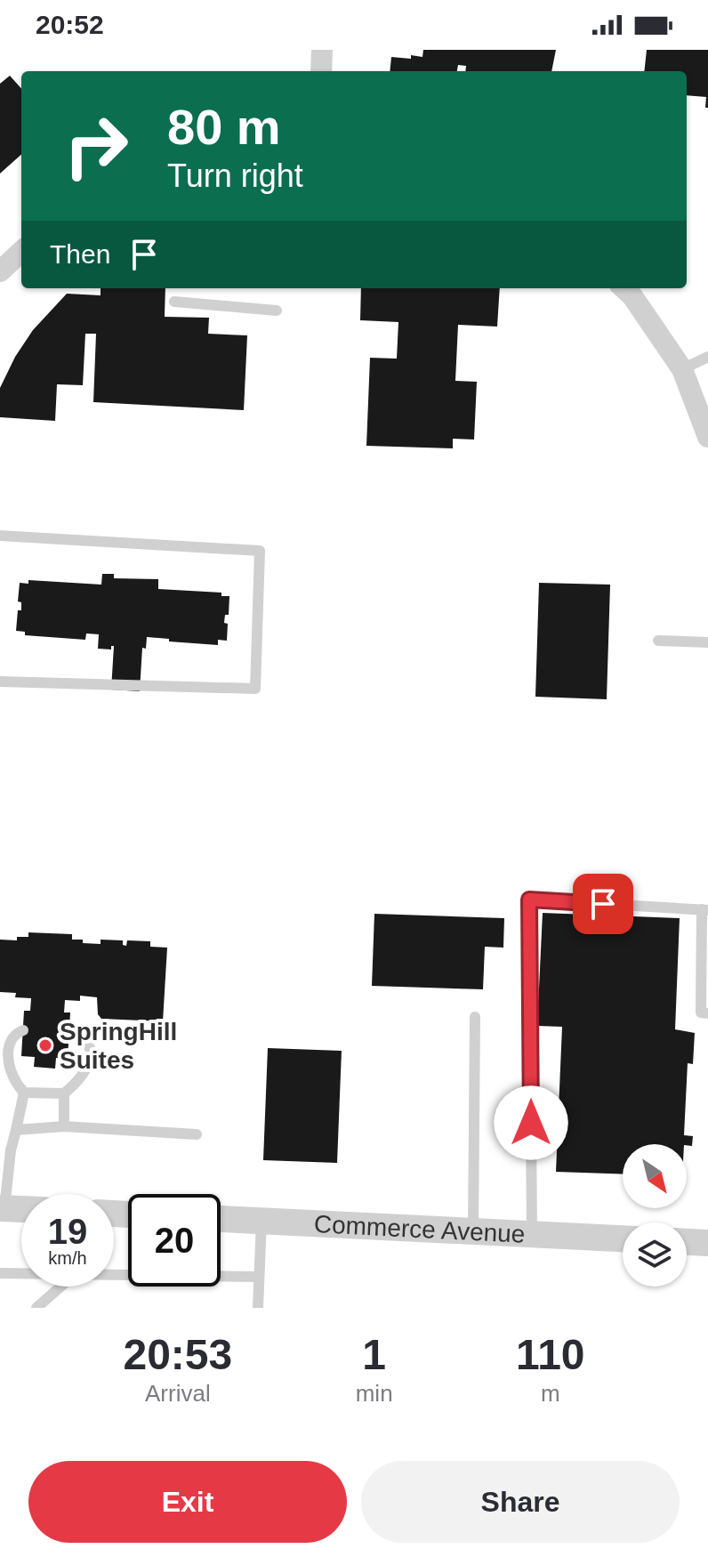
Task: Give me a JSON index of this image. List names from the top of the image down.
{
  "streets": {
    "street": ["Commerce Avenue"]
  },
  "places": ["SpringHill Suites"],
  "north": "bottom right",
  "page": {
    "status": "20:52",
    "turn": ["80 m", "Turn right"],
    "then": "Then",
    "speed": "19 km/h",
    "limit": "20",
    "eta": [
      "20:53",
      "Arrival",
      "1",
      "min",
      "110",
      "m"
    ],
    "buttons": ["Exit", "Share"]
  }
}
